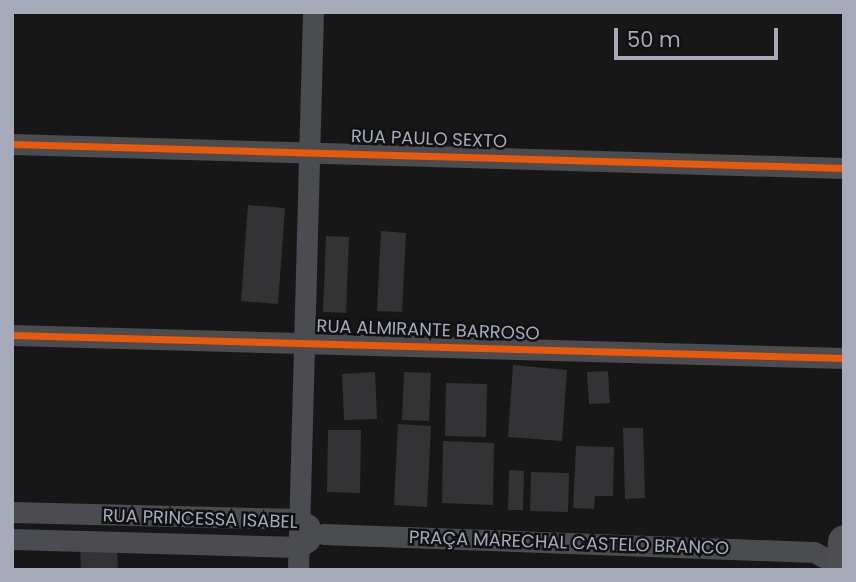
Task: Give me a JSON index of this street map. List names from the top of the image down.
{
  "streets": {
    "street": [
      "RUA PAULO SEXTO",
      "RUA ALMIRANTE BARROSO",
      "RUA PRINCESSA ISABEL",
      "PRAÇA MARECHAL CASTELO BRANCO"
    ]
  },
  "crossings": [
    ["RUA PRINCESSA ISABEL", "PRAÇA MARECHAL CASTELO BRANCO"]
  ],
  "scale_bar": "50 m"
}
